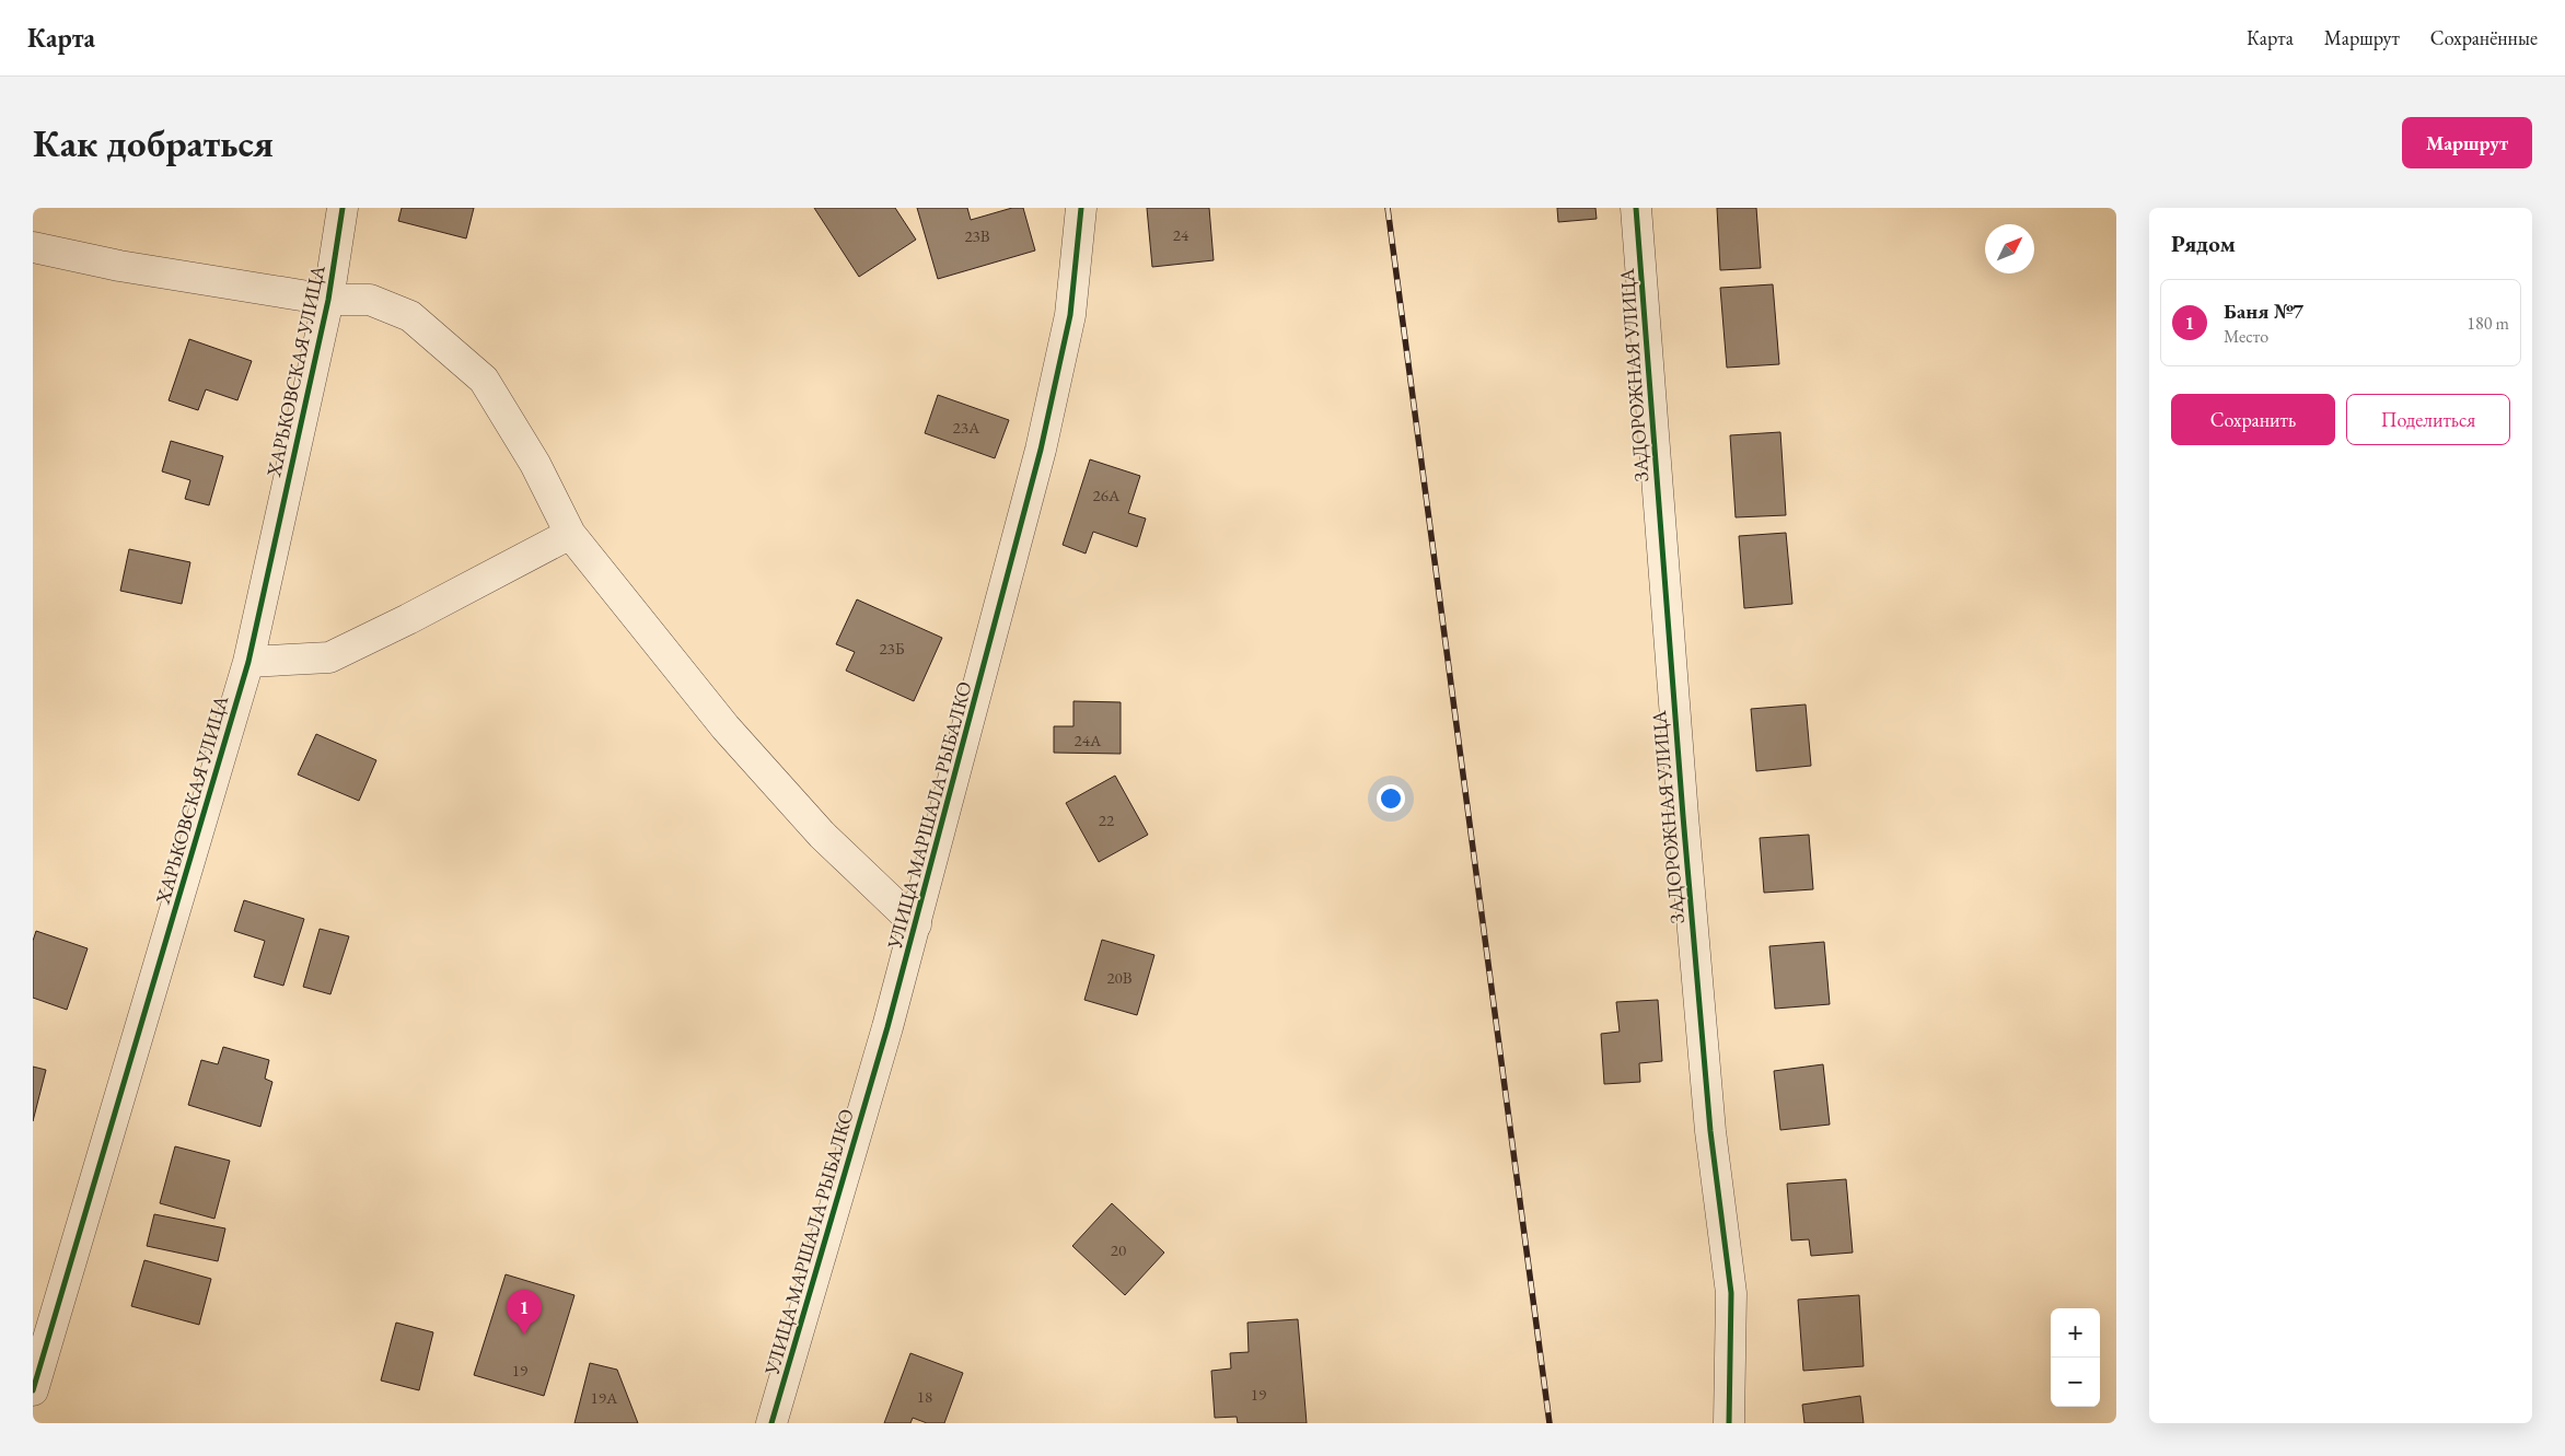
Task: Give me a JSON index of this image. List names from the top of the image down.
{
  "streets": {
    "street": ["ХАРЬКОВСКАЯ УЛИЦА", "ЗАДОРОЖНАЯ УЛИЦА", "УЛИЦА МАРШАЛА РЫБАЛКО"]
  },
  "house_numbers": [
    "24",
    "23В",
    "23А",
    "26А",
    "23Б",
    "24А",
    "22",
    "20В",
    "20",
    "19",
    "19",
    "18",
    "19А"
  ],
  "north": "top right",
  "page": {
    "header": "Карта",
    "nav": ["Карта", "Маршрут", "Сохранённые"],
    "buttons": [
      "Маршрут",
      ["Сохранить", "Поделиться"]
    ],
    "title": "Как добраться",
    "heading": "Рядом",
    "list": [
      {
        "mark": "1",
        "name": "Баня №7",
        "note": "Место",
        "value": "180 m"
      }
    ],
    "pins": "1",
    "map_buttons": ["+", "−"]
  }
}
